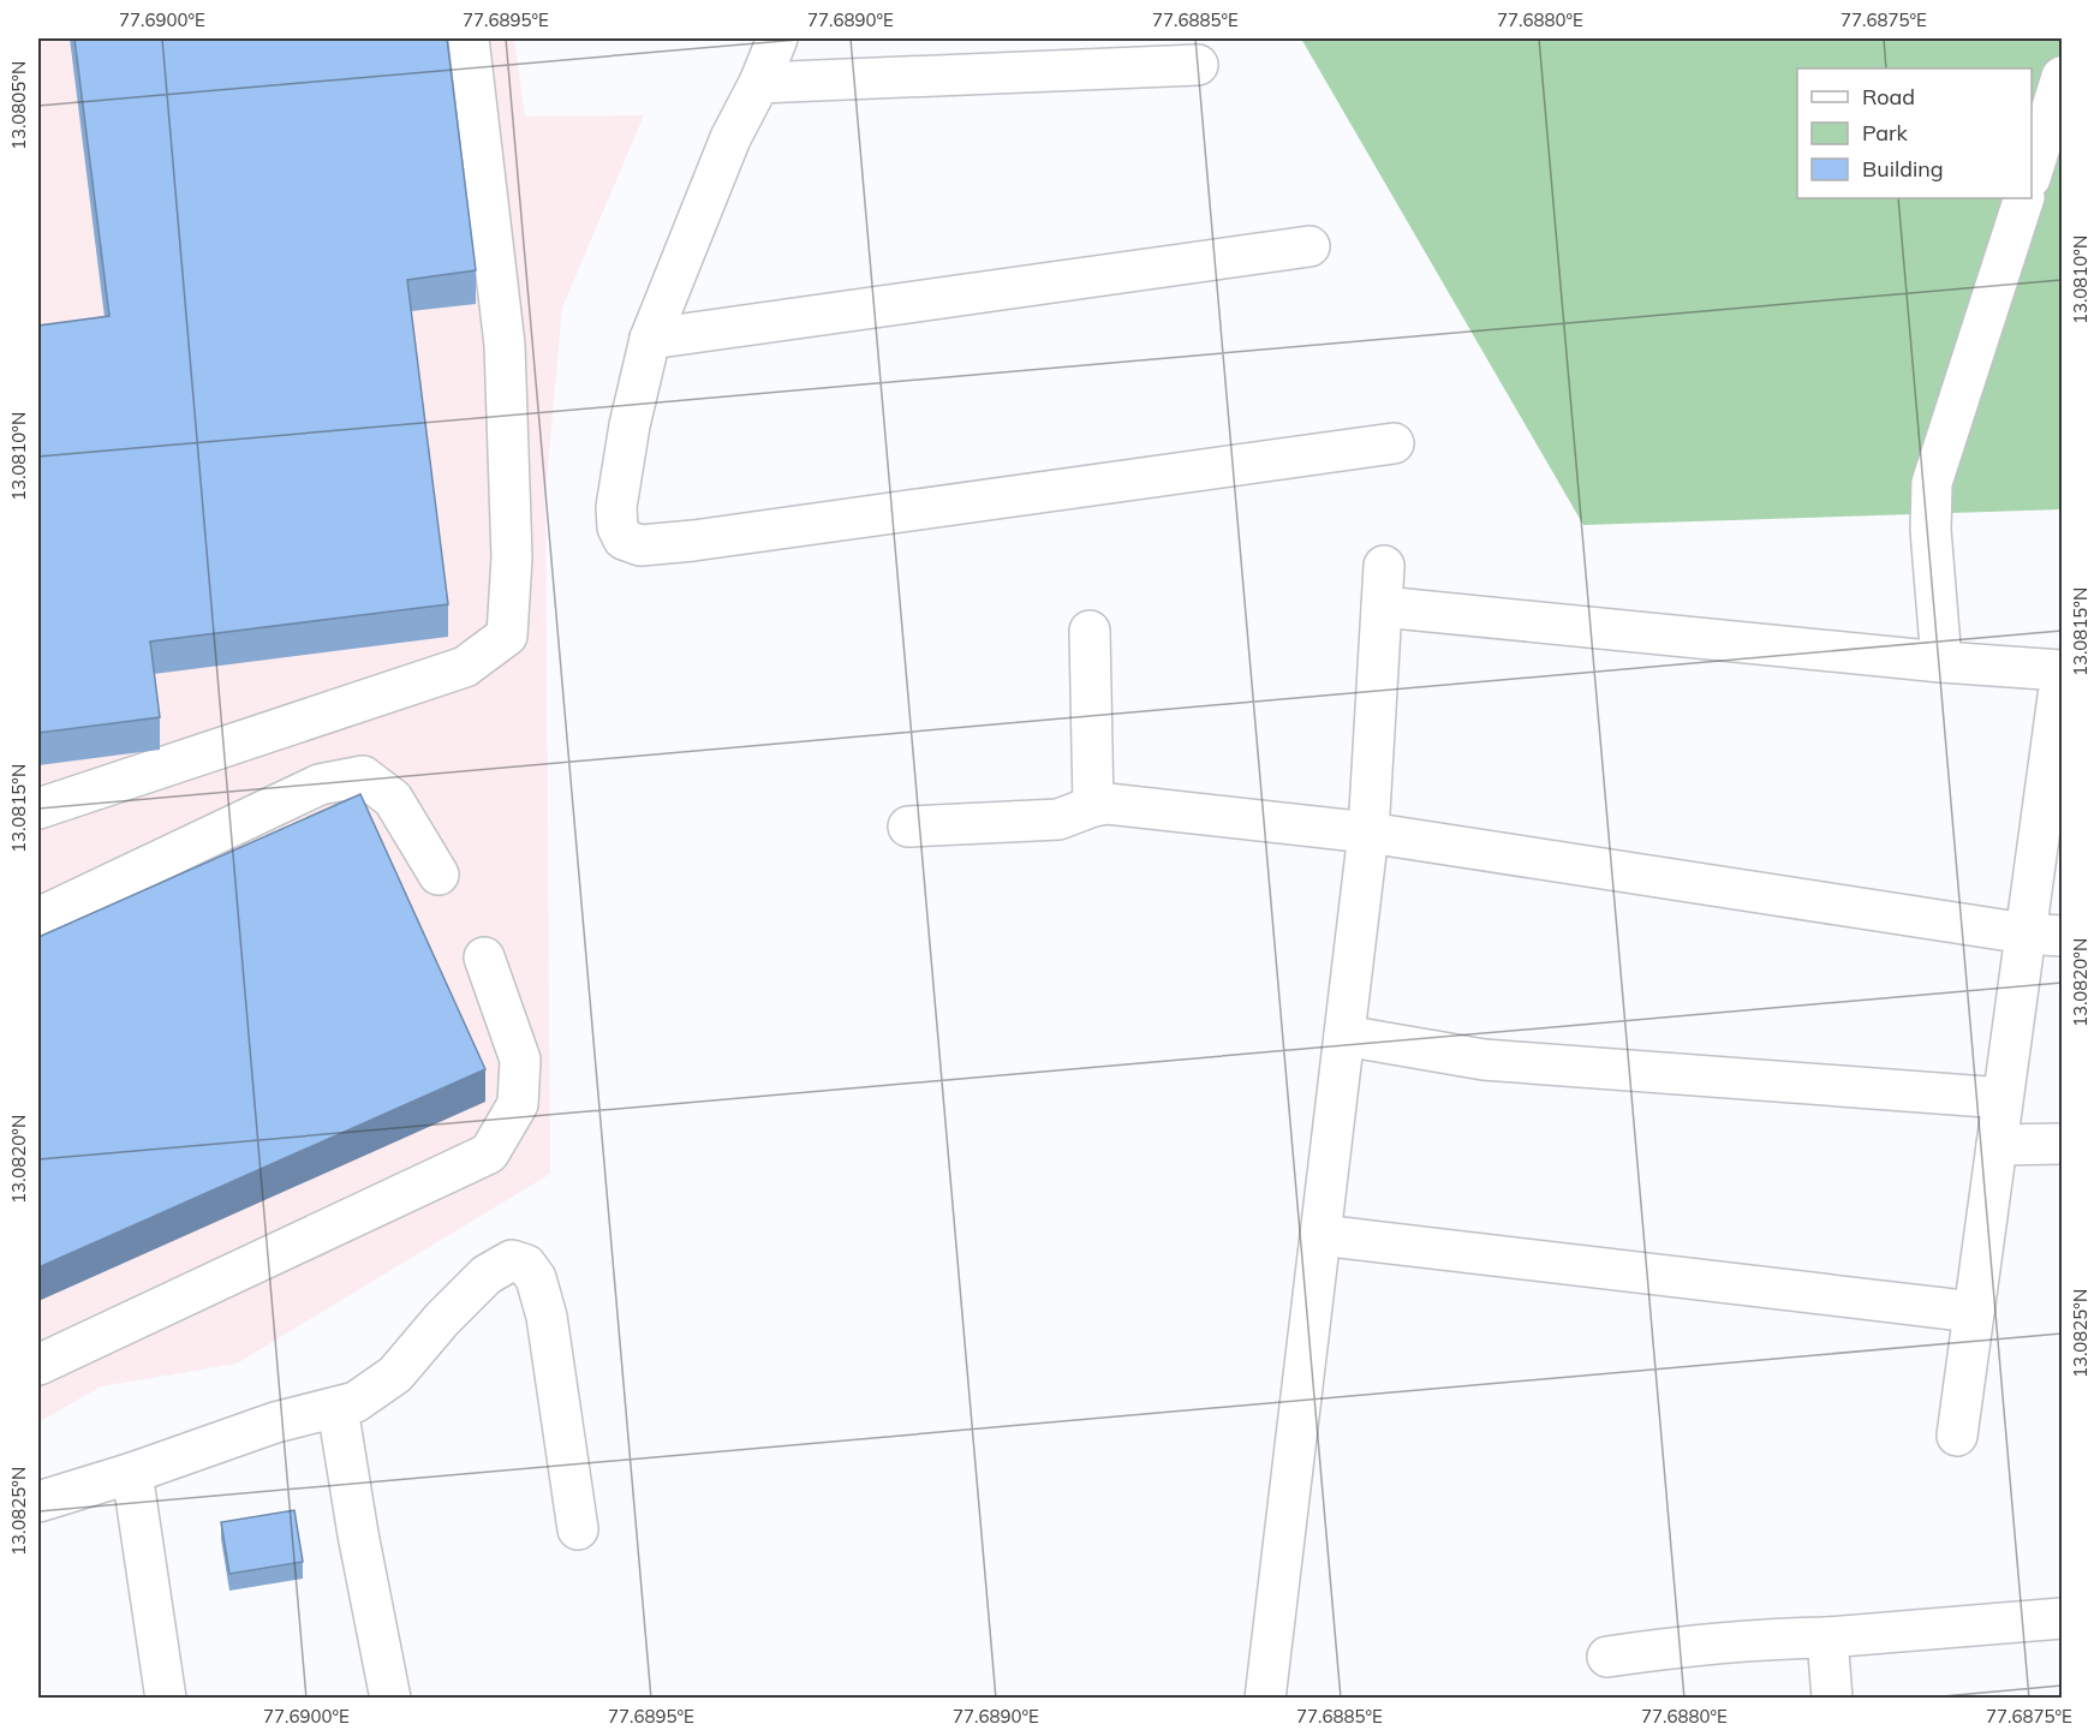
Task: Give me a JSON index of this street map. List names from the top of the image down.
{
  "legend": ["Road", "Park", "Building"],
  "coordinates": [
    "77.6900°E",
    "77.6895°E",
    "77.6890°E",
    "77.6885°E",
    "77.6880°E",
    "77.6875°E",
    "13.0805°N",
    "13.0810°N",
    "13.0815°N",
    "13.0820°N",
    "13.0825°N"
  ]
}
